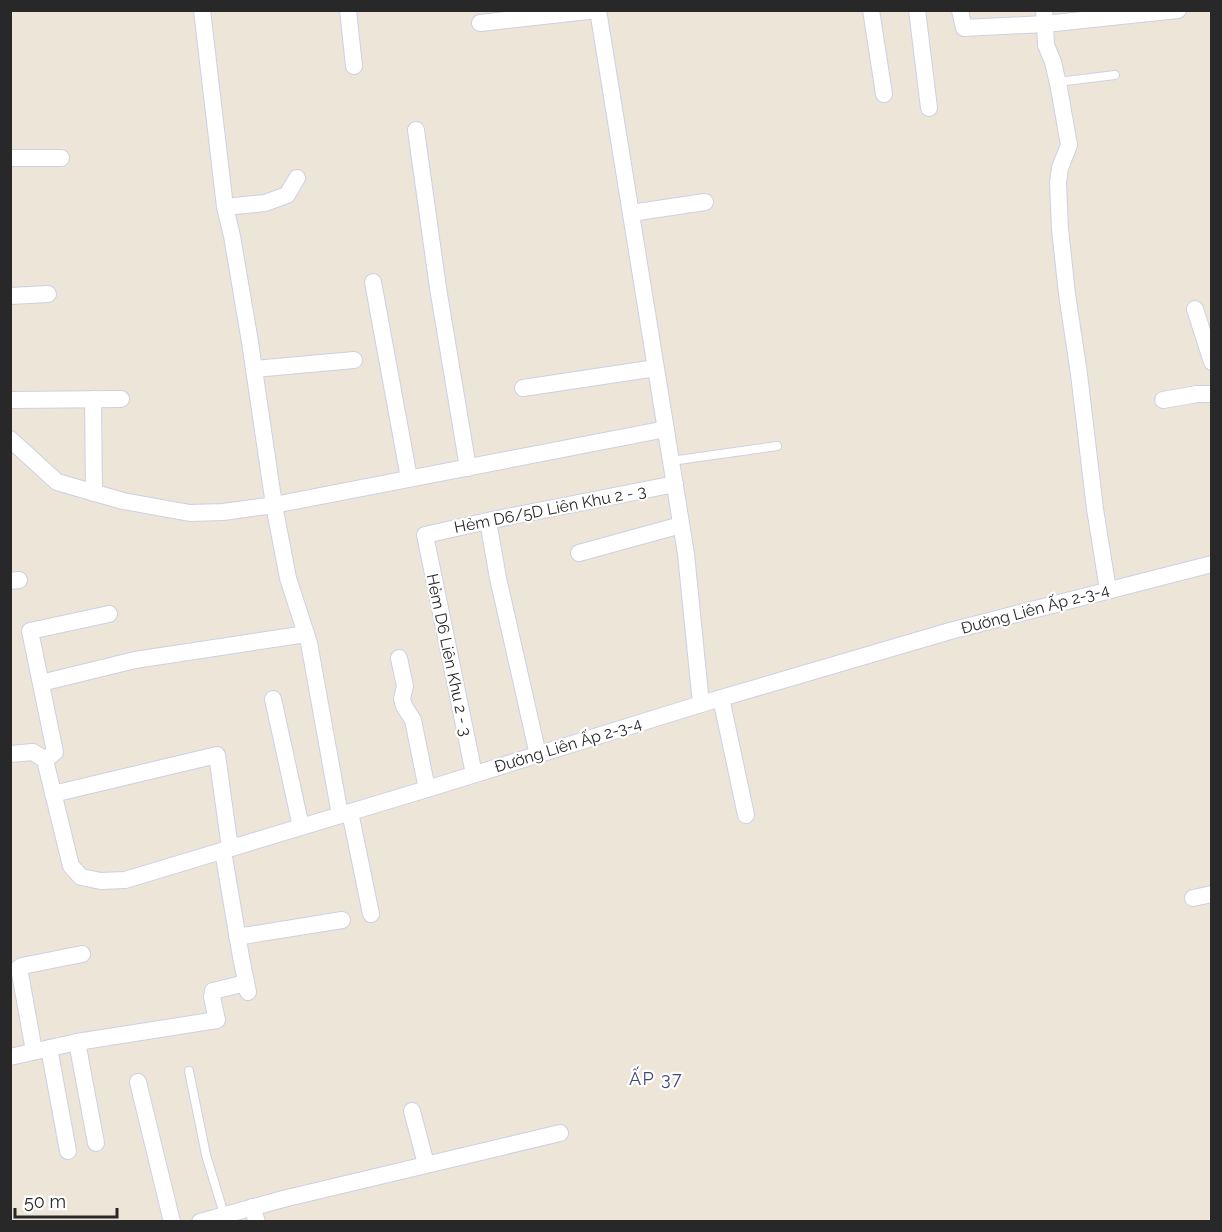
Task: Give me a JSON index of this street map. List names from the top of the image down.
{
  "streets": {
    "street": ["Hẻm D6/5D Liên Khu 2 - 3", "Đường Liên Ấp 2-3-4", "Hẻm D6 Liên Khu 2 - 3"]
  },
  "crossings": [
    ["Hẻm D6/5D Liên Khu 2 - 3", "Hẻm D6 Liên Khu 2 - 3"],
    ["Đường Liên Ấp 2-3-4", "Hẻm D6 Liên Khu 2 - 3"]
  ],
  "districts": ["ẤP 37"],
  "scale_bar": "50 m"
}
